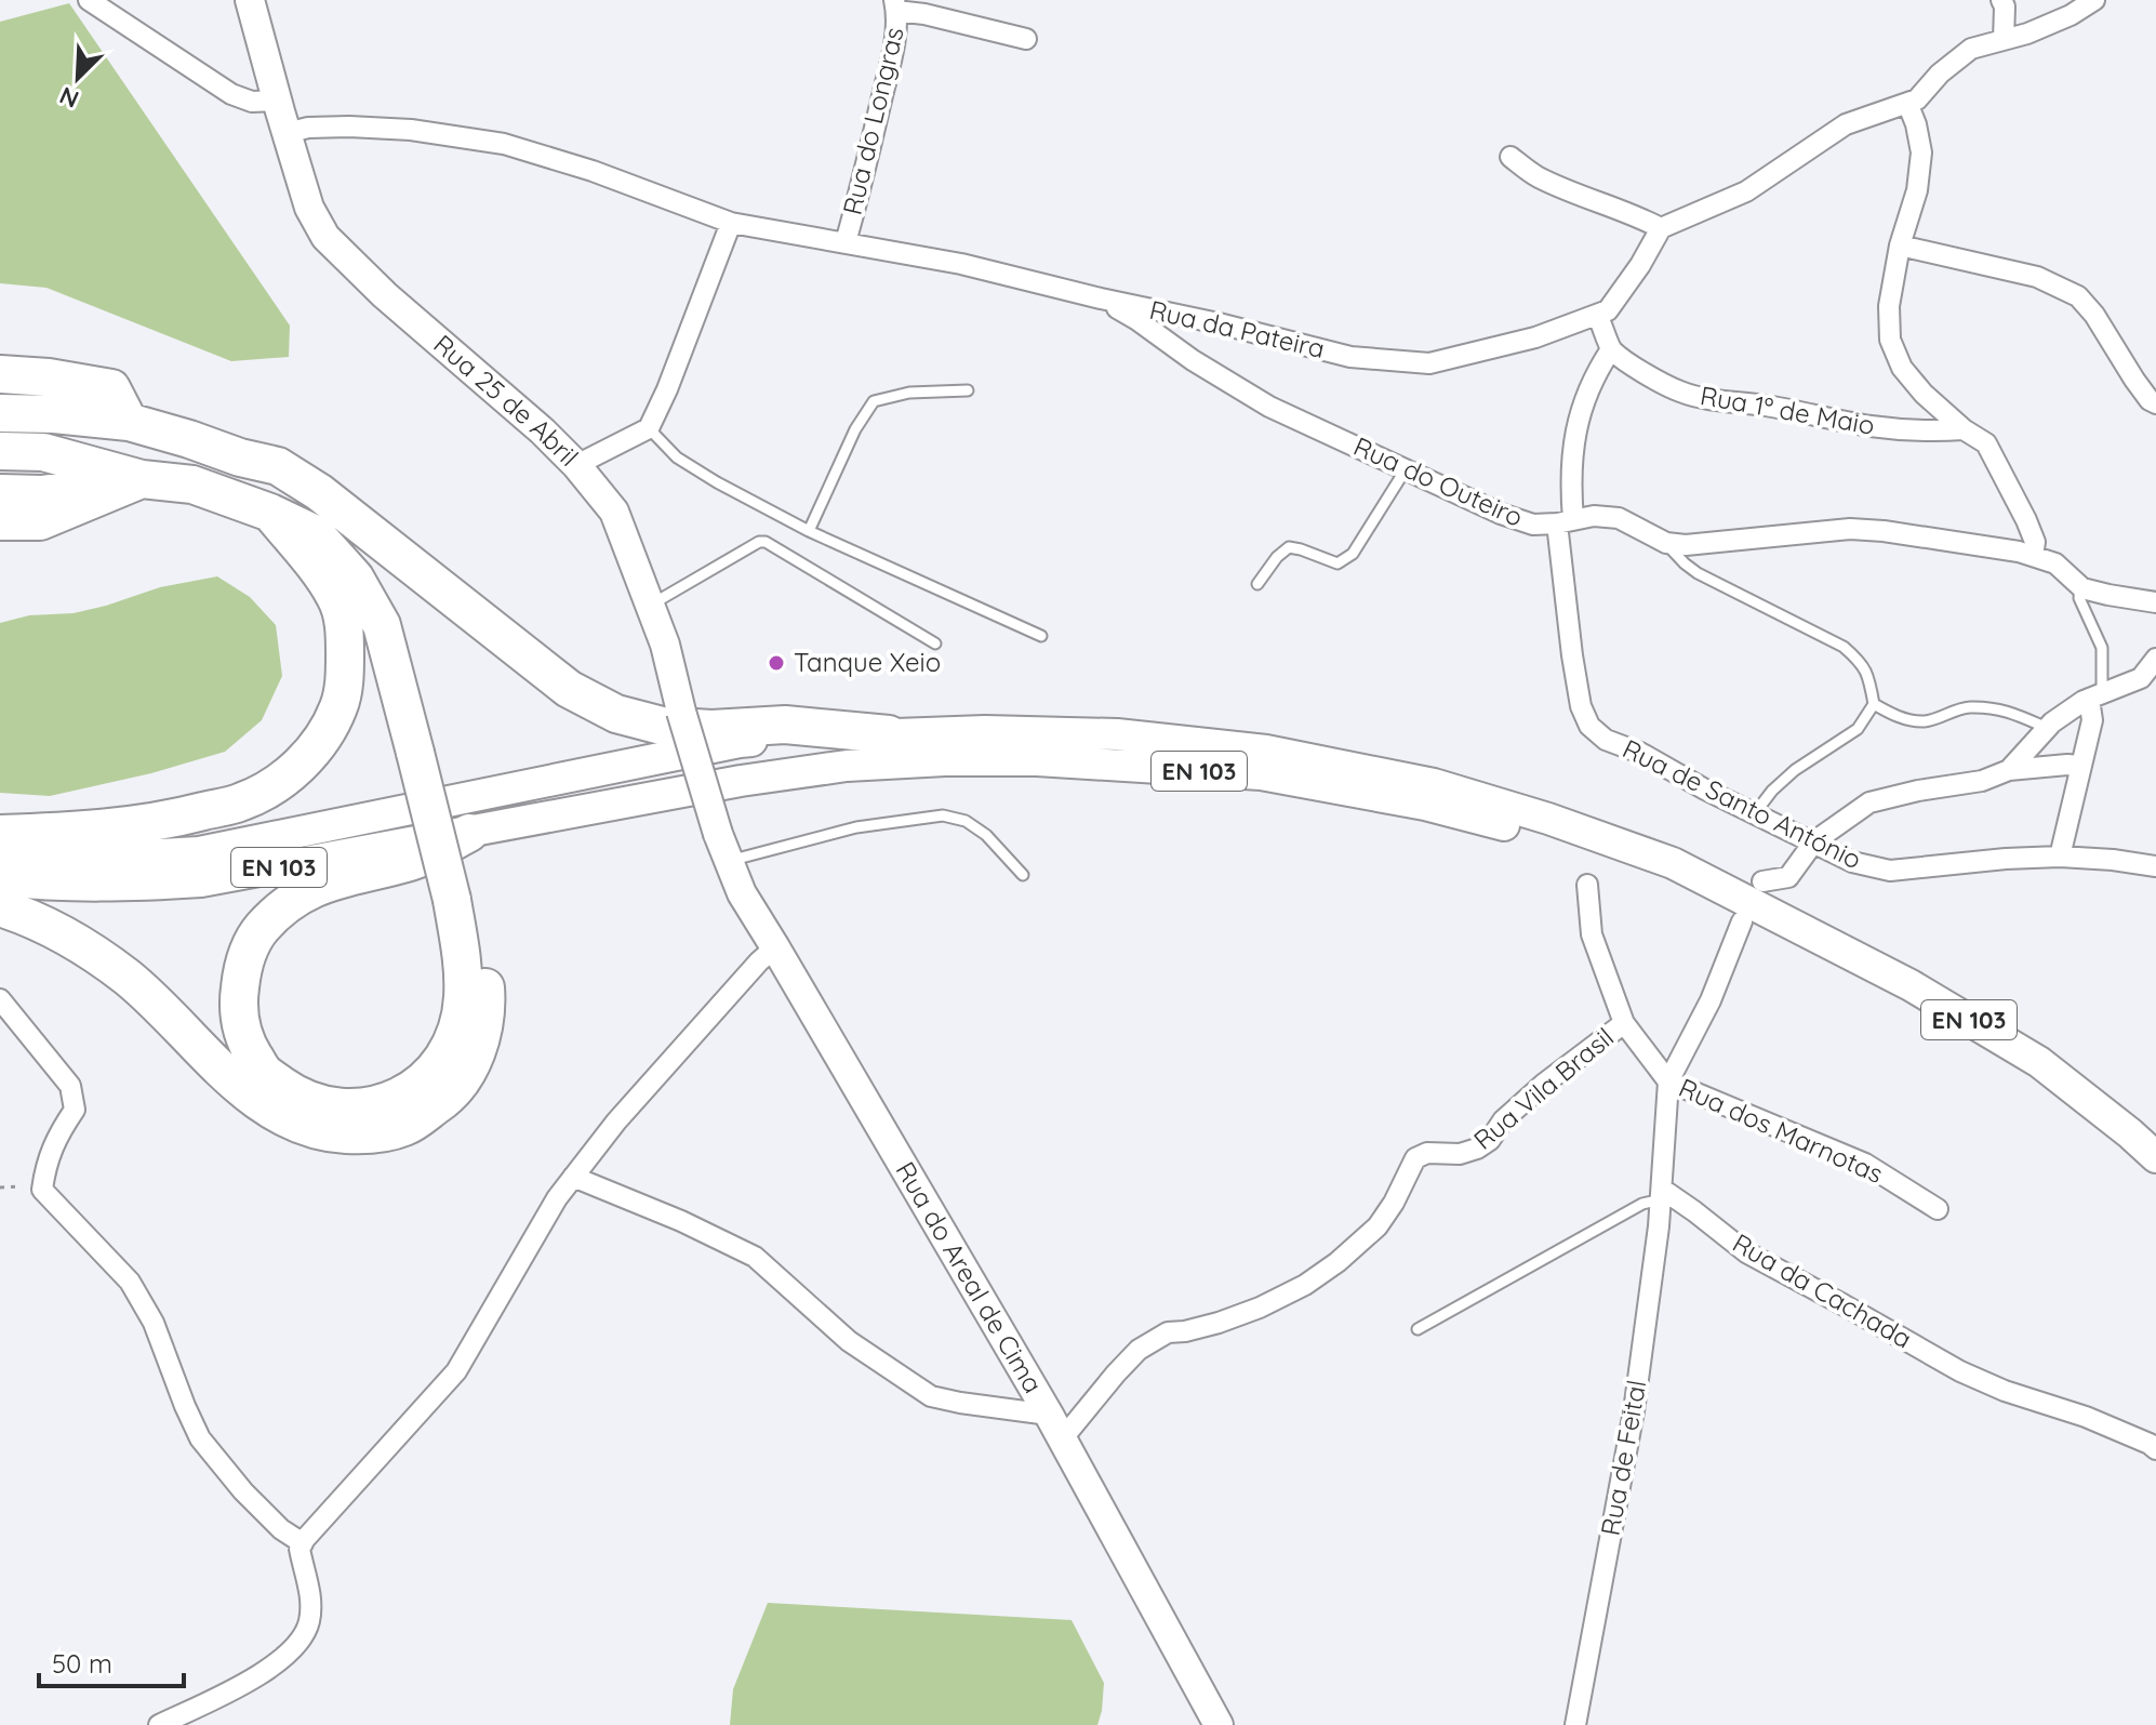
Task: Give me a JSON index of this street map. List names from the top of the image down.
{
  "streets": {
    "main road": ["Rua 25 de Abril", "EN 103", "Rua do Areal de Cima"],
    "street": [
      "Rua do Longras",
      "Rua da Pateira",
      "Rua 1º de Maio",
      "Rua do Outeiro",
      "Rua de Santo António",
      "Rua Vila Brasil",
      "Rua dos Marnotas",
      "Rua da Cachada",
      "Rua de Feital"
    ]
  },
  "crossings": [
    ["Rua do Longras", "Rua da Pateira"],
    ["Rua da Pateira", "Rua 25 de Abril"],
    ["Rua da Pateira", "Rua do Outeiro"],
    ["Rua 25 de Abril", "Rua do Areal de Cima"],
    ["Rua do Outeiro", "Rua de Santo António"],
    ["Rua Vila Brasil", "Rua do Areal de Cima"],
    ["Rua da Cachada", "Rua de Feital"]
  ],
  "places": ["Tanque Xeio"],
  "scale_bar": "50 m",
  "north": "bottom left"
}
